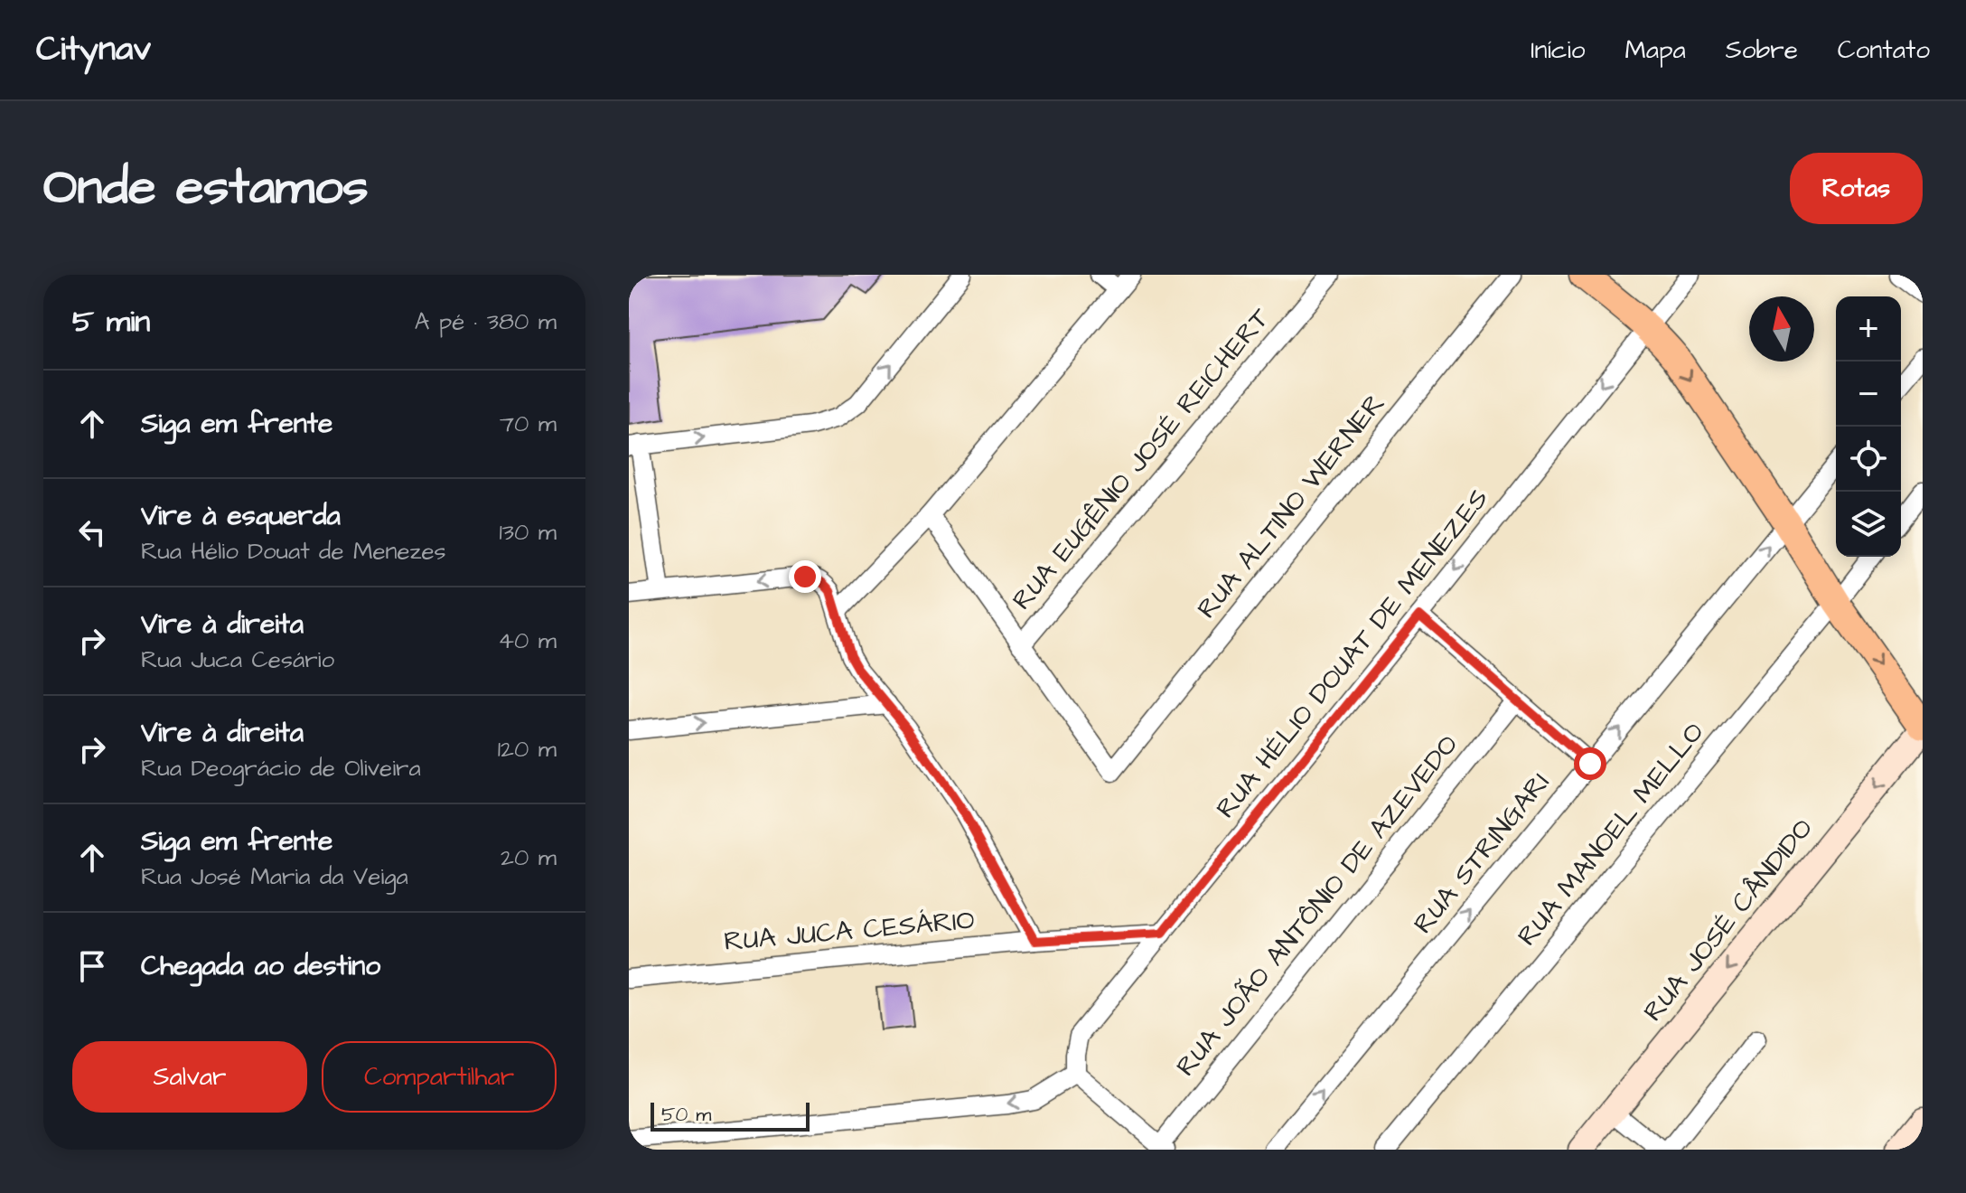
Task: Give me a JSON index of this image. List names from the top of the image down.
{
  "streets": {
    "main road": ["RUA JOSÉ CÂNDIDO"],
    "street": [
      "RUA EUGÊNIO JOSÉ REICHERT",
      "RUA ALTINO WERNER",
      "RUA HÉLIO DOUAT DE MENEZES",
      "RUA MANOEL MELLO",
      "RUA STRINGARI",
      "RUA JOÃO ANTÔNIO DE AZEVEDO",
      "RUA JUCA CESÁRIO"
    ]
  },
  "crossings": [
    ["RUA EUGÊNIO JOSÉ REICHERT", "RUA ALTINO WERNER"],
    ["RUA HÉLIO DOUAT DE MENEZES", "RUA JUCA CESÁRIO"]
  ],
  "one_way": ["RUA HÉLIO DOUAT DE MENEZES", "RUA STRINGARI", "RUA JOSÉ CÂNDIDO"],
  "scale_bar": "50 m",
  "north": "top",
  "page": {
    "header": "Citynav",
    "nav": [
      "Início",
      "Mapa",
      "Sobre",
      "Contato"
    ],
    "title": "Onde estamos",
    "buttons": [
      "Rotas",
      ["Salvar", "Compartilhar"]
    ],
    "heading": ["5 min", "A pé · 380 m"],
    "map_buttons": ["+", "−"],
    "list": [
      ["Siga em frente", "70 m"],
      ["Vire à esquerda", "Rua Hélio Douat de Menezes", "130 m"],
      ["Vire à direita", "Rua Juca Cesário", "40 m"],
      ["Vire à direita", "Rua Deográcio de Oliveira", "120 m"],
      ["Siga em frente", "Rua José Maria da Veiga", "20 m"],
      "Chegada ao destino"
    ],
    "scale": "50 m"
  }
}
